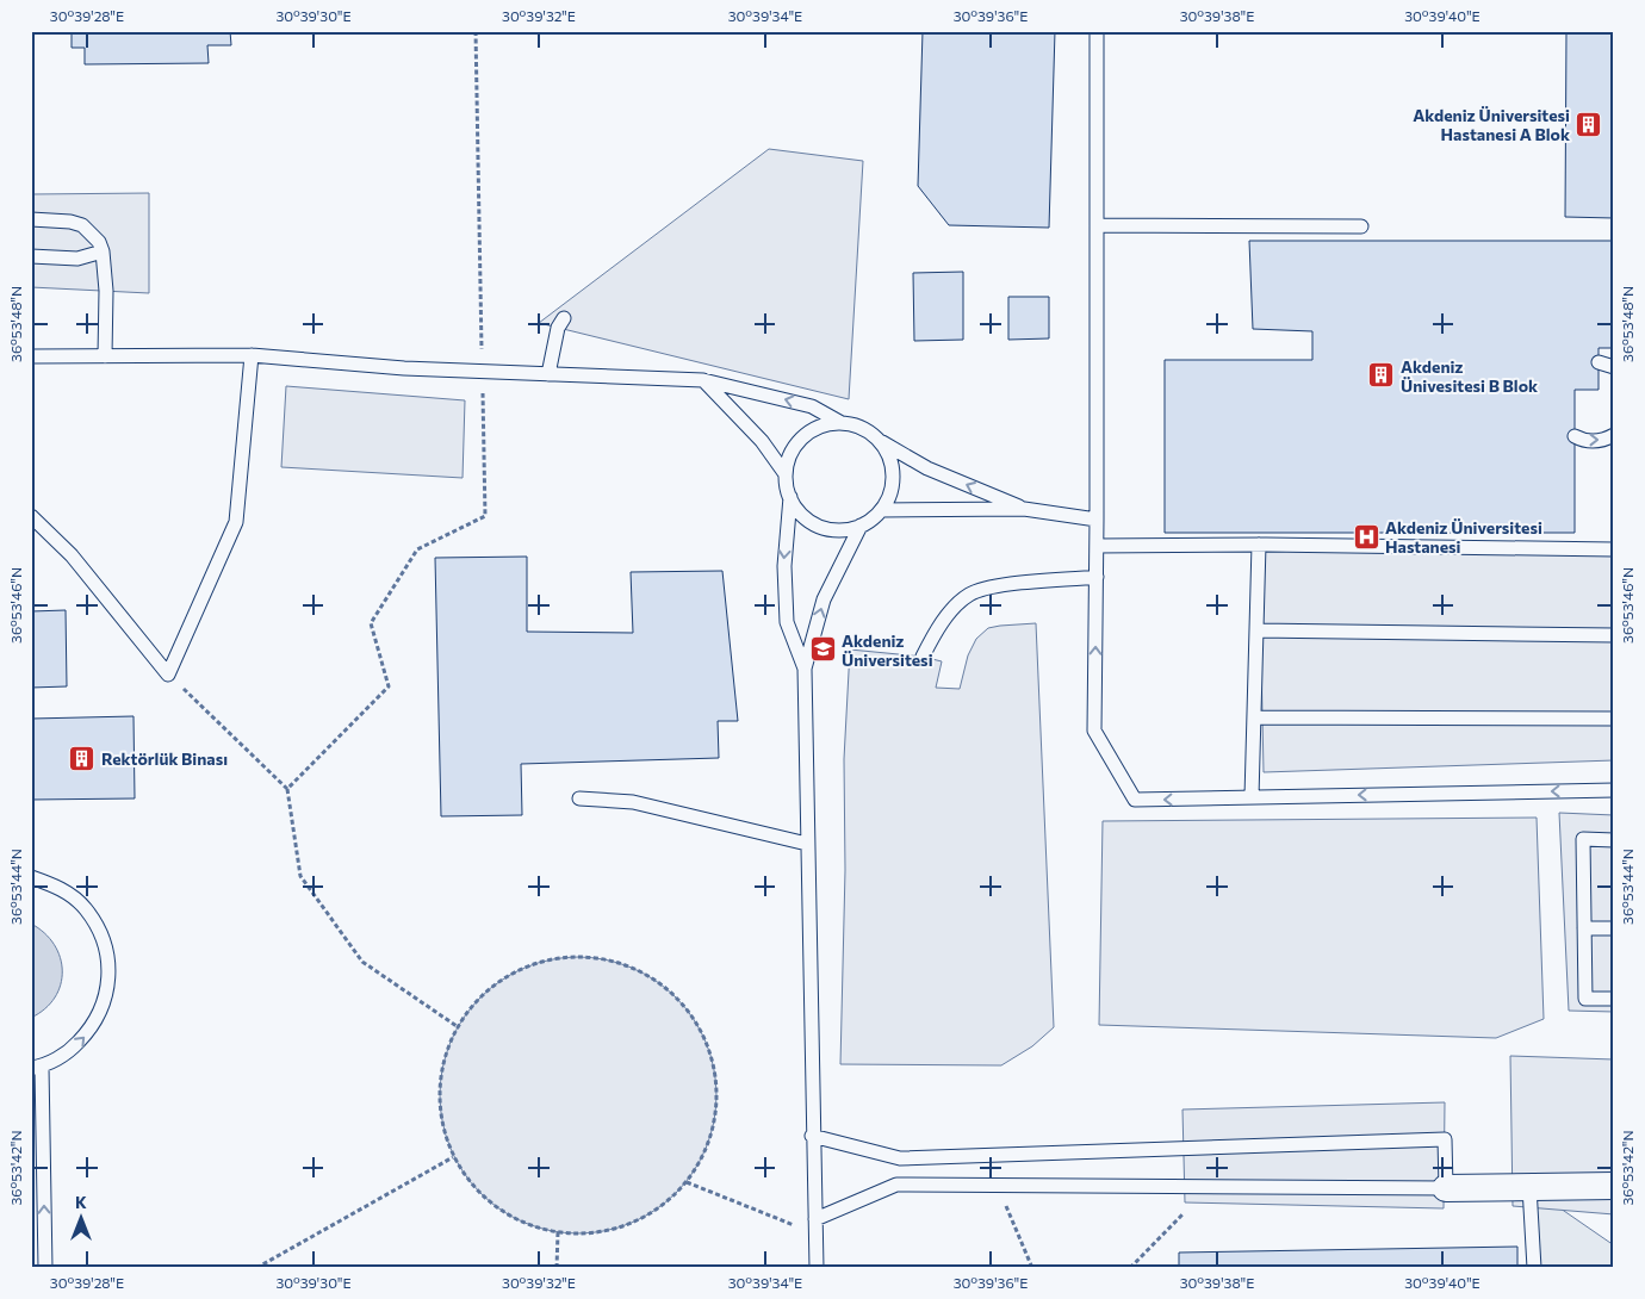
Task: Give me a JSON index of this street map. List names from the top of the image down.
{
  "places": {
    "building": ["Akdeniz Üniversitesi Hastanesi A Blok", "Akdeniz Ünivesitesi B Blok", "Rektörlük Binası"],
    "hospital": ["Akdeniz Üniversitesi Hastanesi"],
    "school or university": ["Akdeniz Üniversitesi"]
  },
  "north": "top",
  "coordinates": [
    "30°39'28\"E",
    "30°39'30\"E",
    "30°39'32\"E",
    "30°39'34\"E",
    "30°39'36\"E",
    "30°39'38\"E",
    "30°39'40\"E",
    "36°53'48\"N",
    "36°53'46\"N",
    "36°53'44\"N",
    "36°53'42\"N"
  ]
}
